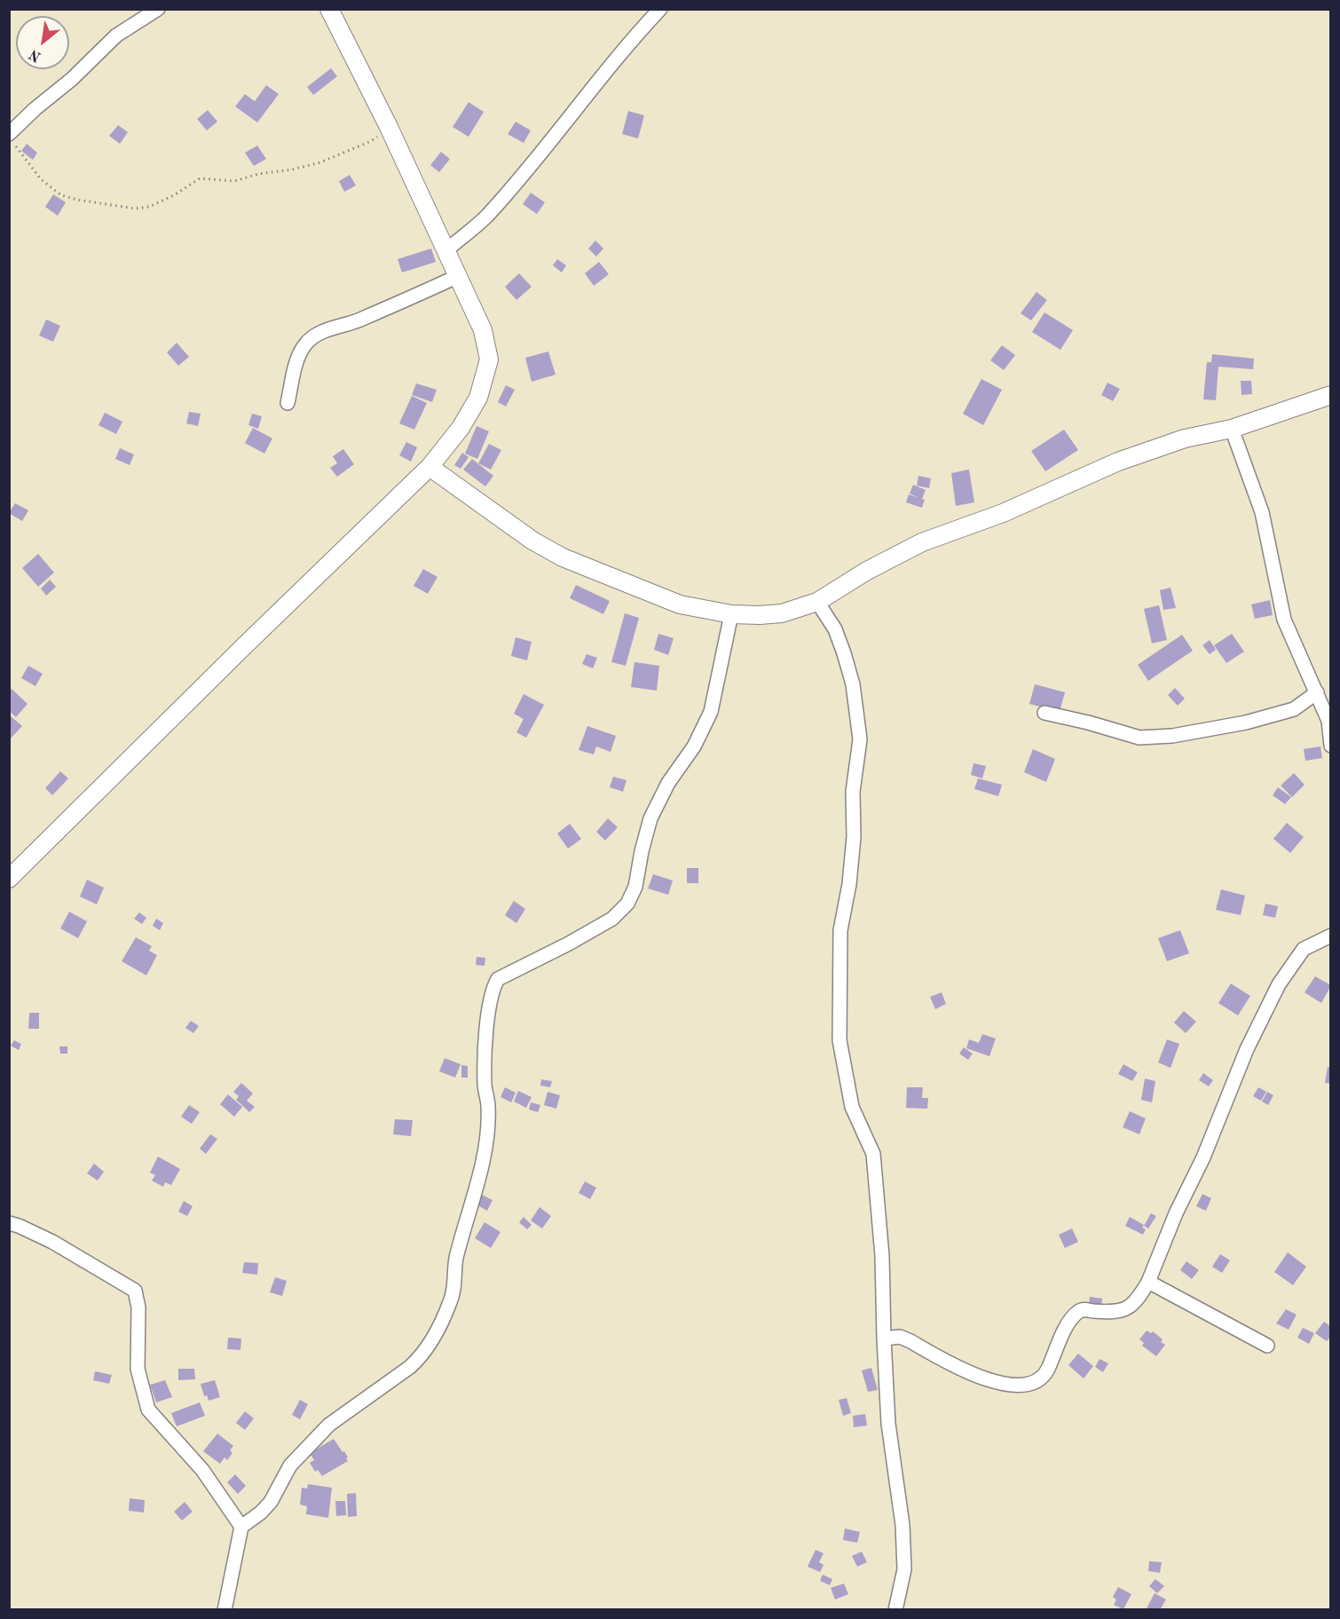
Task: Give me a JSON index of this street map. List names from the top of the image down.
{
  "north": "bottom left"
}
